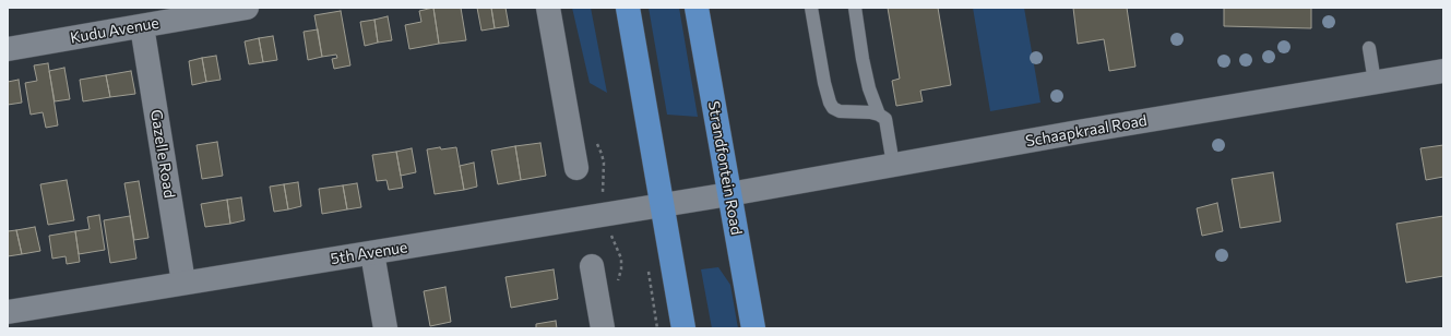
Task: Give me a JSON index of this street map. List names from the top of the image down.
{
  "streets": {
    "main road": ["Strandfontein Road"],
    "street": [
      "Kudu Avenue",
      "Schaapkraal Road",
      "Gazelle Road",
      "5th Avenue"
    ]
  },
  "crossings": [
    ["Kudu Avenue", "Gazelle Road"],
    ["Schaapkraal Road", "Strandfontein Road"],
    ["Schaapkraal Road", "5th Avenue"],
    ["Gazelle Road", "5th Avenue"],
    ["Strandfontein Road", "5th Avenue"]
  ]
}
